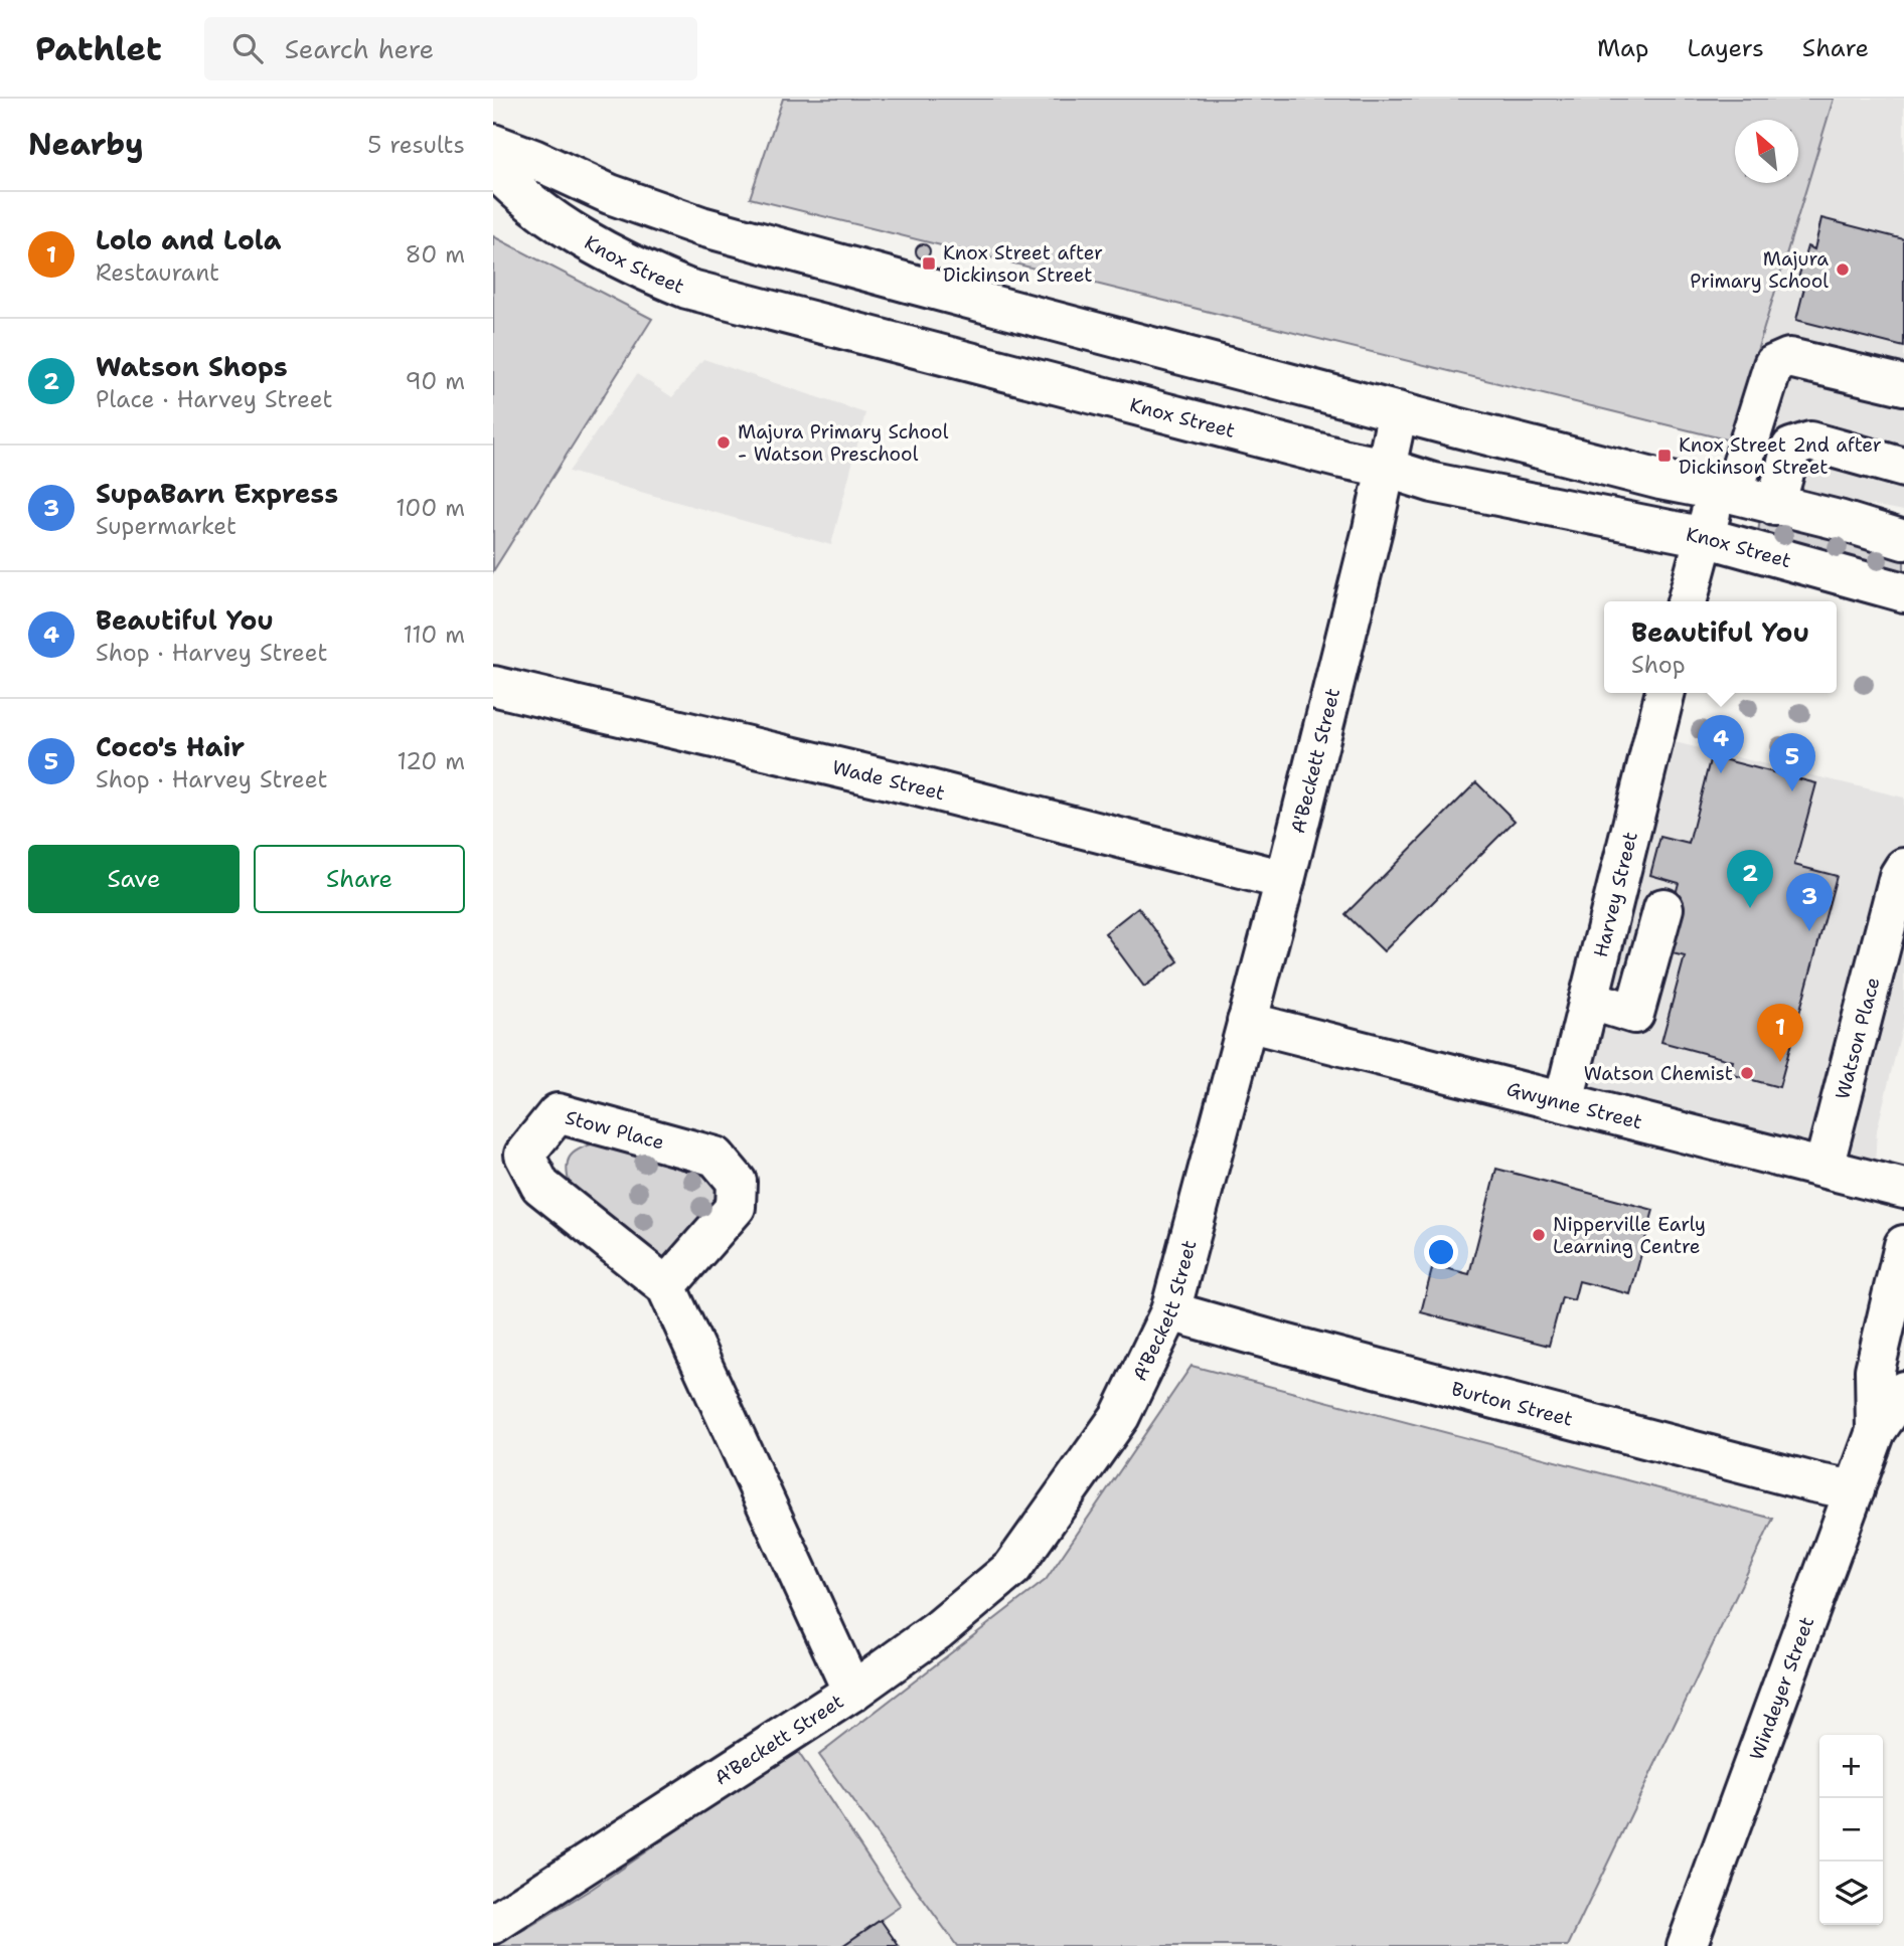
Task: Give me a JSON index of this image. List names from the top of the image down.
{
  "streets": {
    "street": [
      "Knox Street",
      "A'Beckett Street",
      "Wade Street",
      "Harvey Street",
      "Watson Place",
      "Gwynne Street",
      "Stow Place",
      "Burton Street",
      "Windeyer Street"
    ]
  },
  "crossings": [
    ["Knox Street", "A'Beckett Street"],
    ["A'Beckett Street", "Wade Street"],
    ["A'Beckett Street", "Gwynne Street"],
    ["A'Beckett Street", "Stow Place"],
    ["A'Beckett Street", "Burton Street"],
    ["Harvey Street", "Gwynne Street"],
    ["Watson Place", "Gwynne Street"],
    ["Burton Street", "Windeyer Street"]
  ],
  "places": {
    "transit": ["Knox Street after Dickinson Street", "Knox Street 2nd after Dickinson Street"],
    "other": [
      "Majura Primary School",
      "Majura Primary School - Watson Preschool",
      "Watson Chemist",
      "Nipperville Early Learning Centre"
    ]
  },
  "north": "top left",
  "page": {
    "header": "Pathlet",
    "search": "Search here",
    "nav": ["Map", "Layers", "Share"],
    "heading": ["Nearby", "5 results"],
    "list": [
      {
        "mark": "1",
        "name": "Lolo and Lola",
        "note": "Restaurant",
        "value": "80 m"
      },
      {
        "mark": "2",
        "name": "Watson Shops",
        "note": "Place · Harvey Street",
        "value": "90 m"
      },
      {
        "mark": "3",
        "name": "SupaBarn Express",
        "note": "Supermarket",
        "value": "100 m"
      },
      {
        "mark": "4",
        "name": "Beautiful You",
        "note": "Shop · Harvey Street",
        "value": "110 m"
      },
      {
        "mark": "5",
        "name": "Coco's Hair",
        "note": "Shop · Harvey Street",
        "value": "120 m"
      }
    ],
    "popup": ["Beautiful You", "Shop"],
    "pins": [
      "4",
      "5",
      "2",
      "3",
      "1"
    ],
    "buttons": ["Save", "Share"],
    "map_buttons": ["+", "−"]
  }
}
